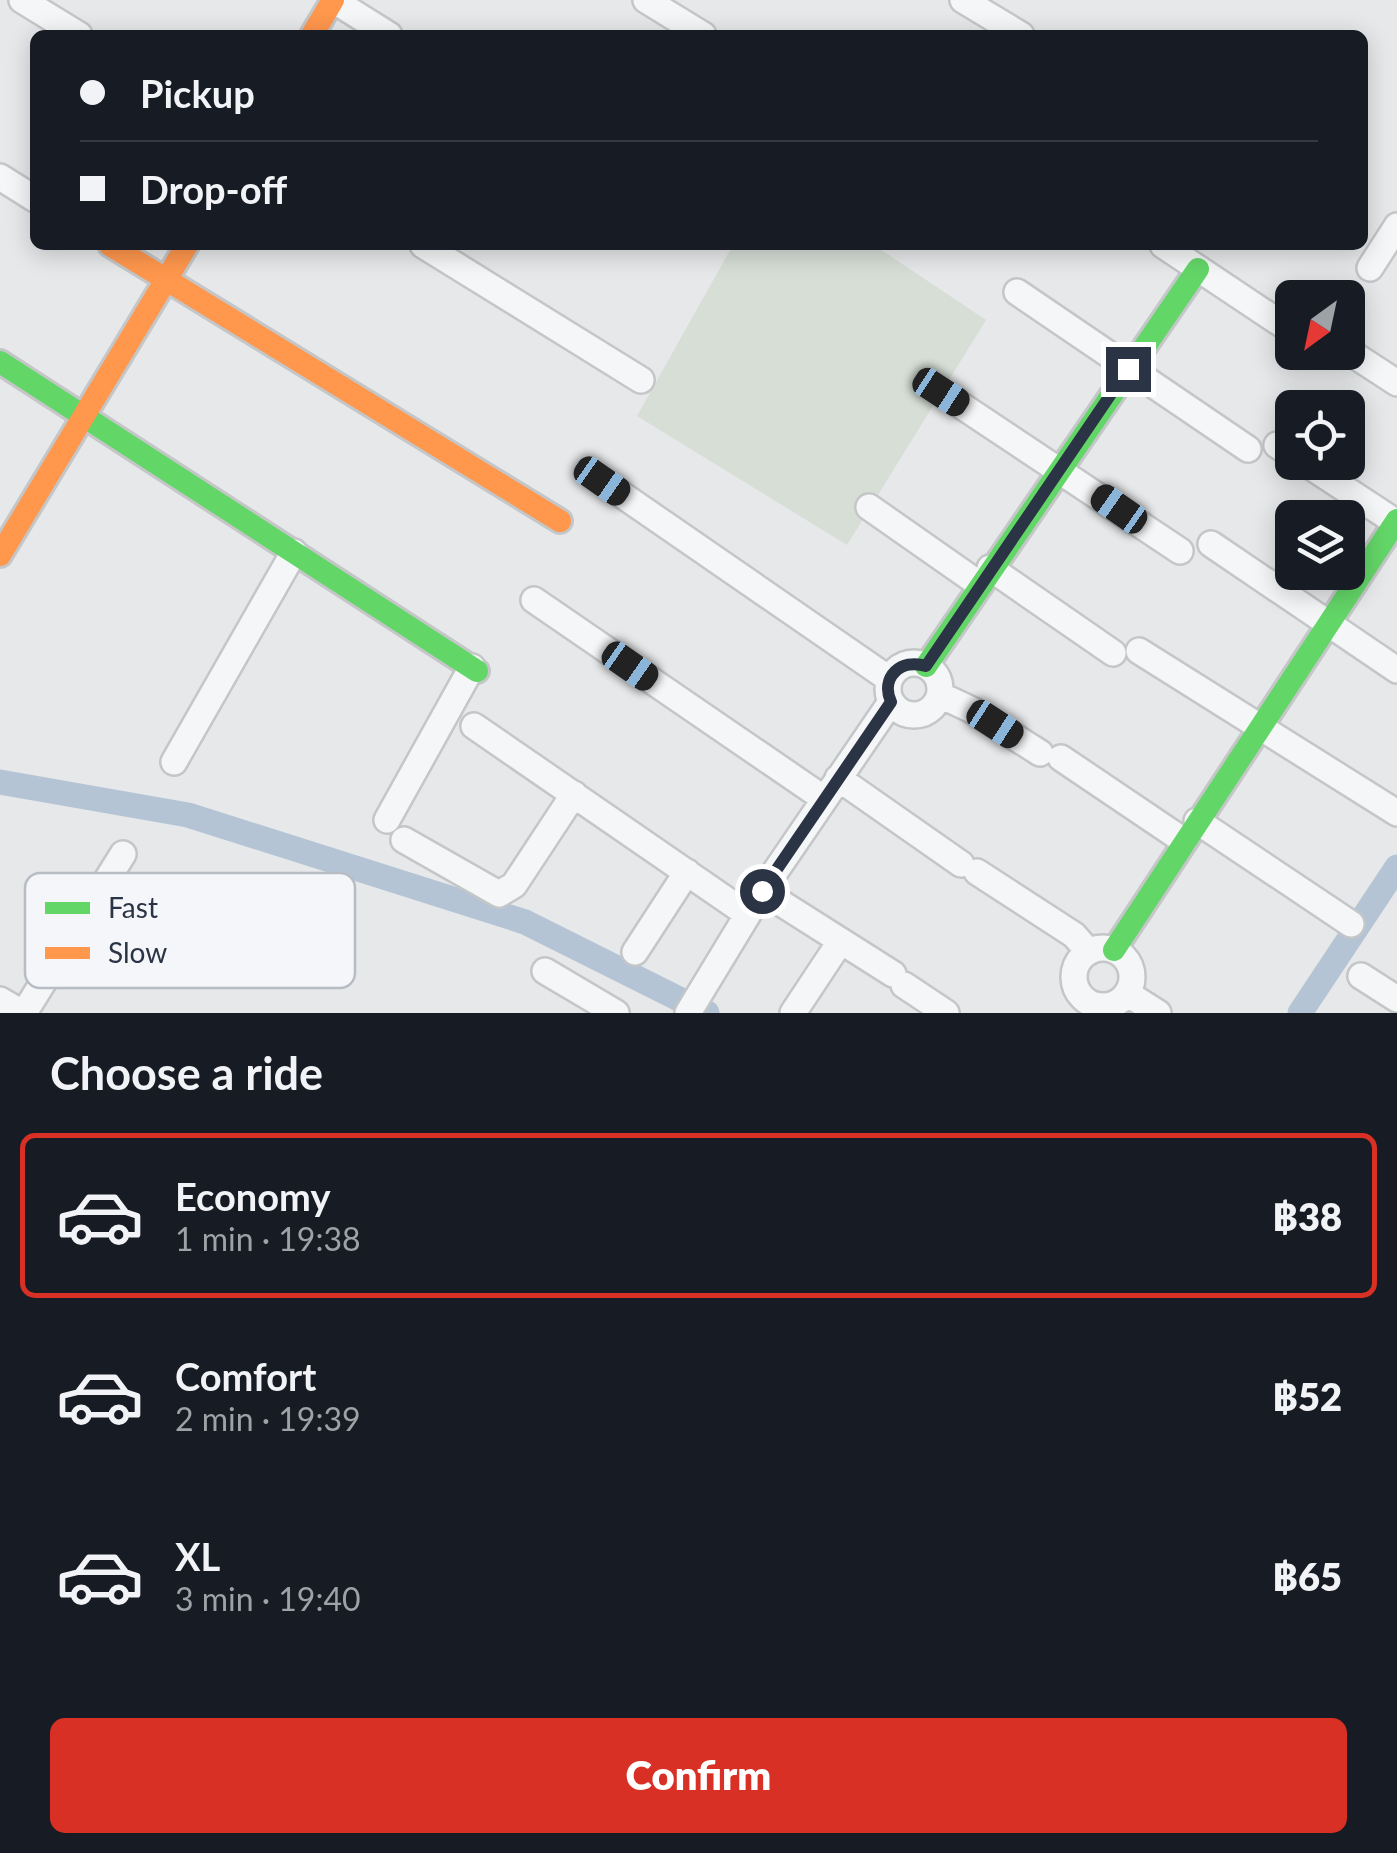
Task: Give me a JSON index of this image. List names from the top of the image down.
{
  "legend": ["Fast", "Slow"],
  "north": "bottom left",
  "page": {
    "banner": ["Pickup", "Drop-off"],
    "heading": "Choose a ride",
    "list": [
      {
        "name": "Economy",
        "note": "1 min · 19:38",
        "value": "฿38"
      },
      {
        "name": "Comfort",
        "note": "2 min · 19:39",
        "value": "฿52"
      },
      {
        "name": "XL",
        "note": "3 min · 19:40",
        "value": "฿65"
      }
    ],
    "buttons": "Confirm"
  }
}
